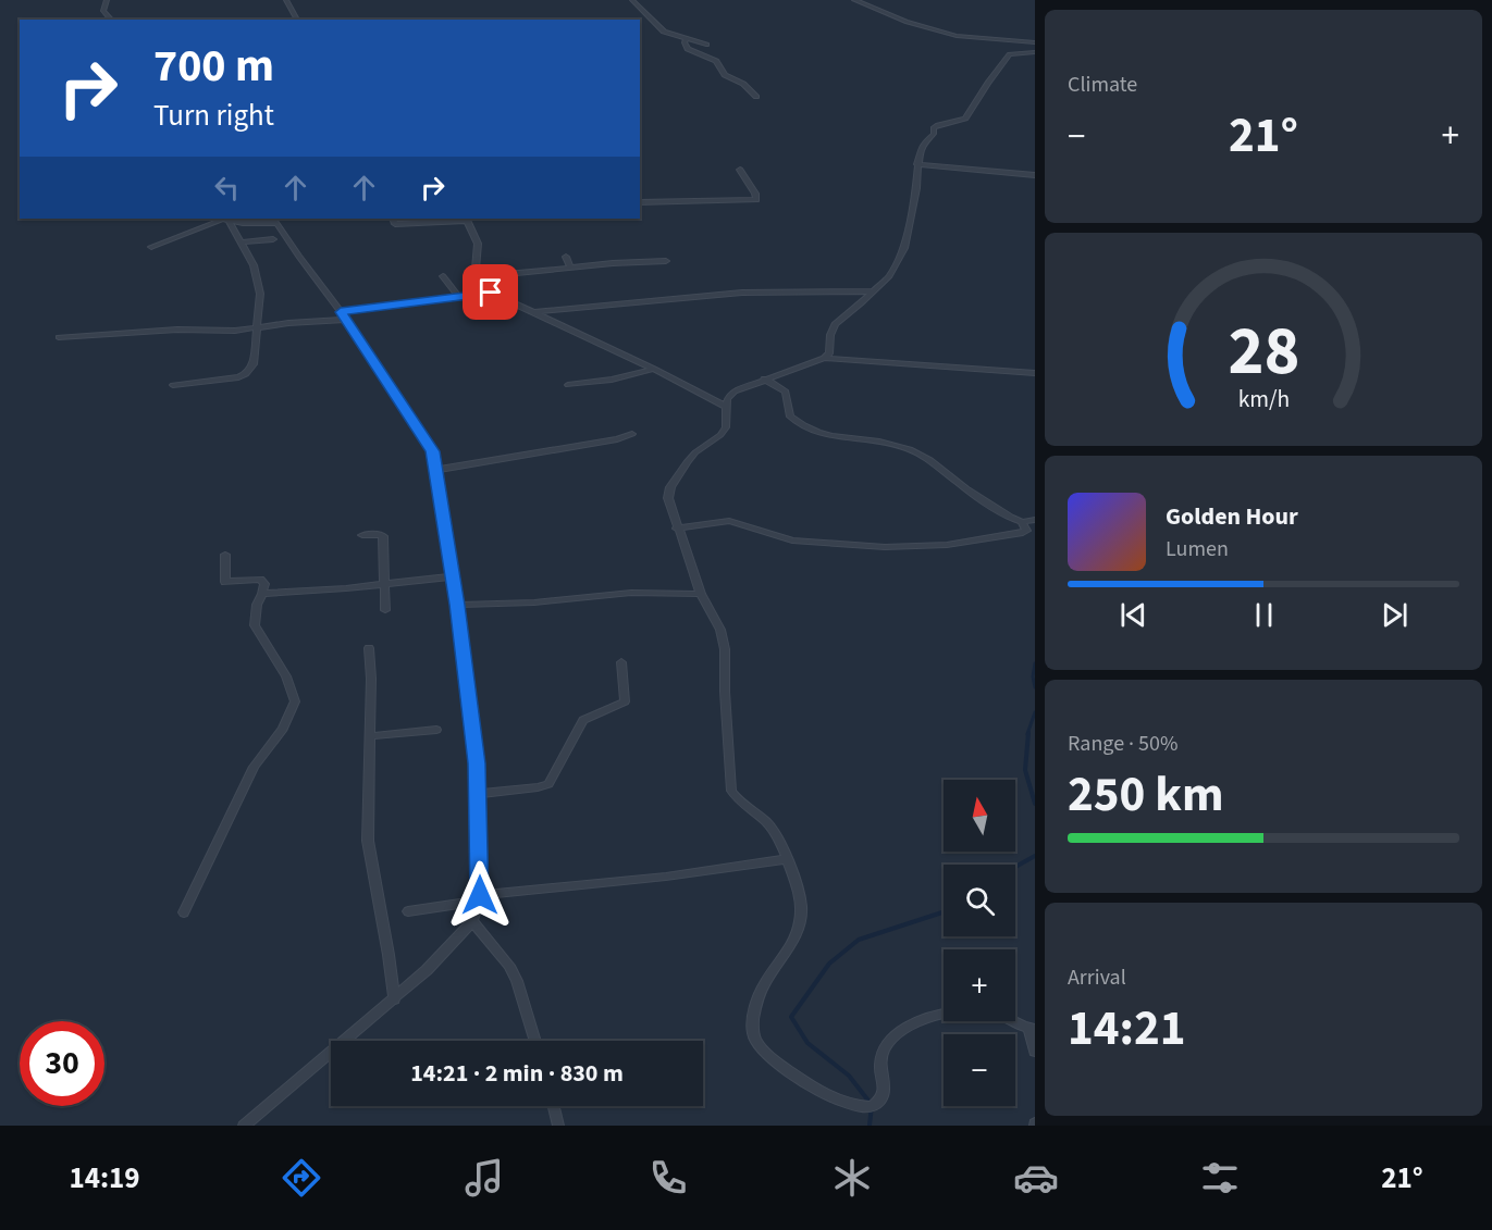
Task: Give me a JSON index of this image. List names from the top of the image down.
{
  "north": "top",
  "page": {
    "tile": [
      "Climate",
      ["Range · 50%", "250 km"],
      ["Arrival", "14:21"]
    ],
    "turn": ["700 m", "Turn right"],
    "heat": ["−", "21°", "+"],
    "song": ["Golden Hour", "Lumen"],
    "map_buttons": ["+", "−"],
    "limit": "30",
    "trip": "14:21 · 2 min · 830 m",
    "tabs": ["14:19", "21°"],
    "gauge": ["28", "km/h"]
  }
}
